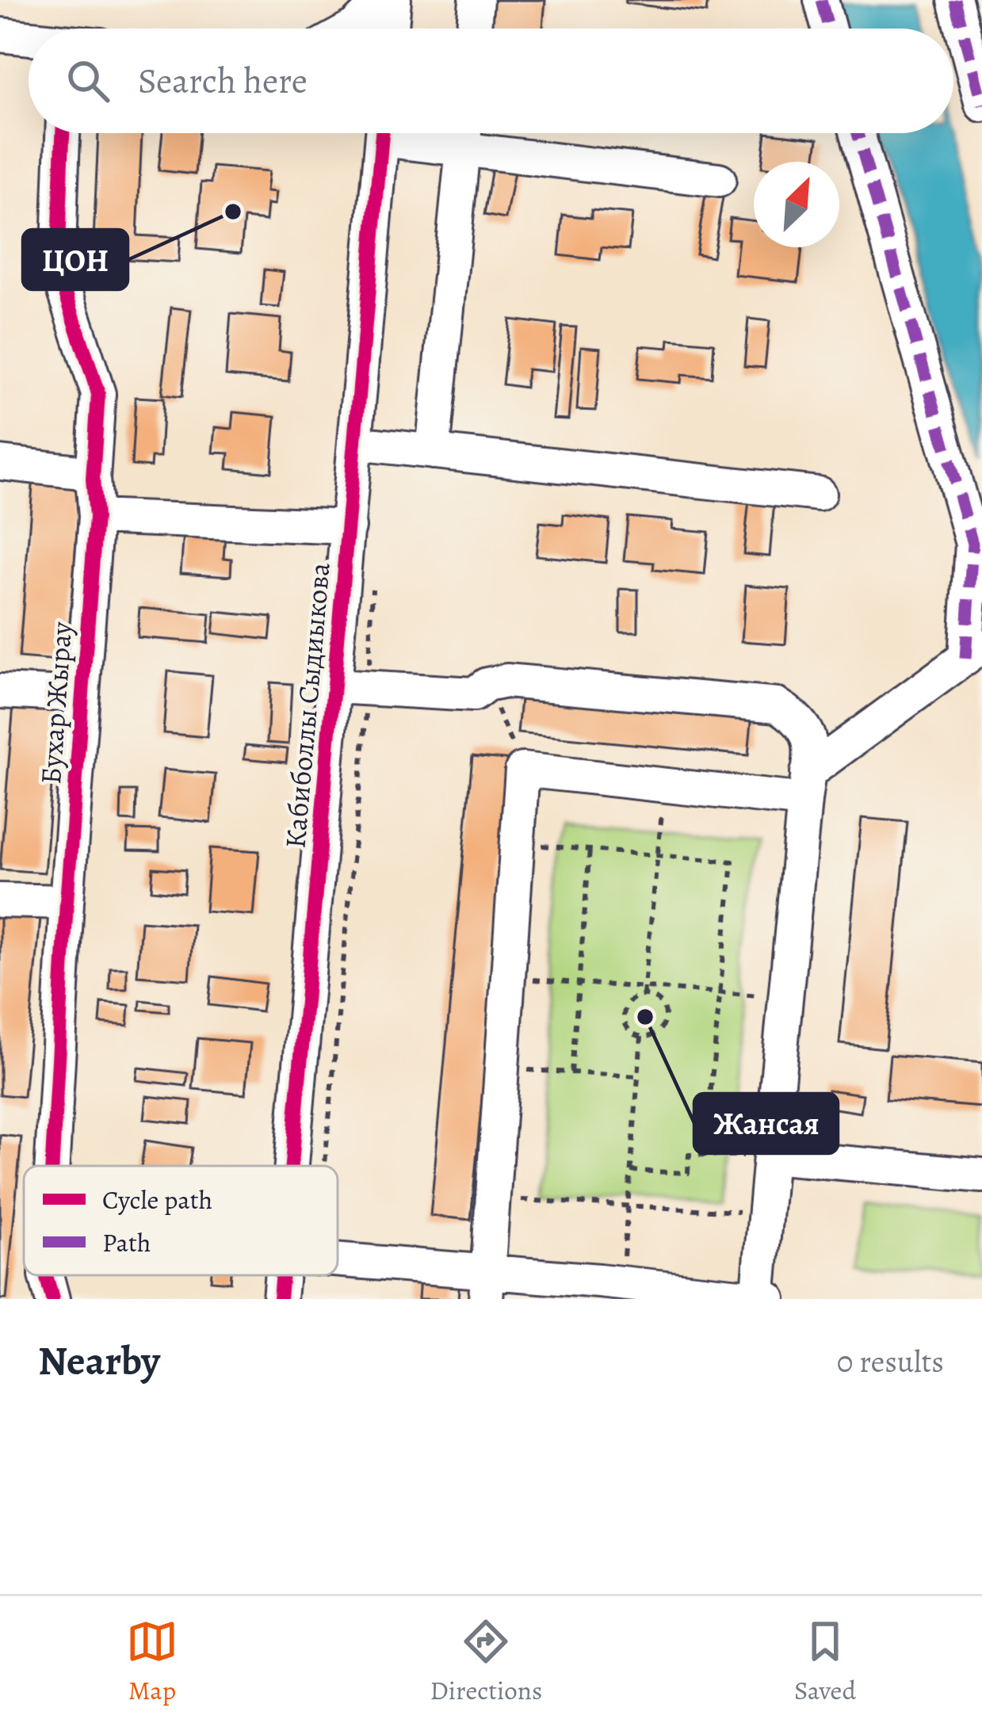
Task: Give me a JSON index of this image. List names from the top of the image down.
{
  "streets": {
    "street": ["Бухар Жырау", "Кабиболлы Сыдиыкова"]
  },
  "places": ["ЦОН", "Жансая"],
  "legend": ["Cycle path", "Path"],
  "north": "top right",
  "page": {
    "search": "Search here",
    "heading": ["Nearby", "0 results"],
    "nav": ["Map", "Directions", "Saved"]
  }
}
